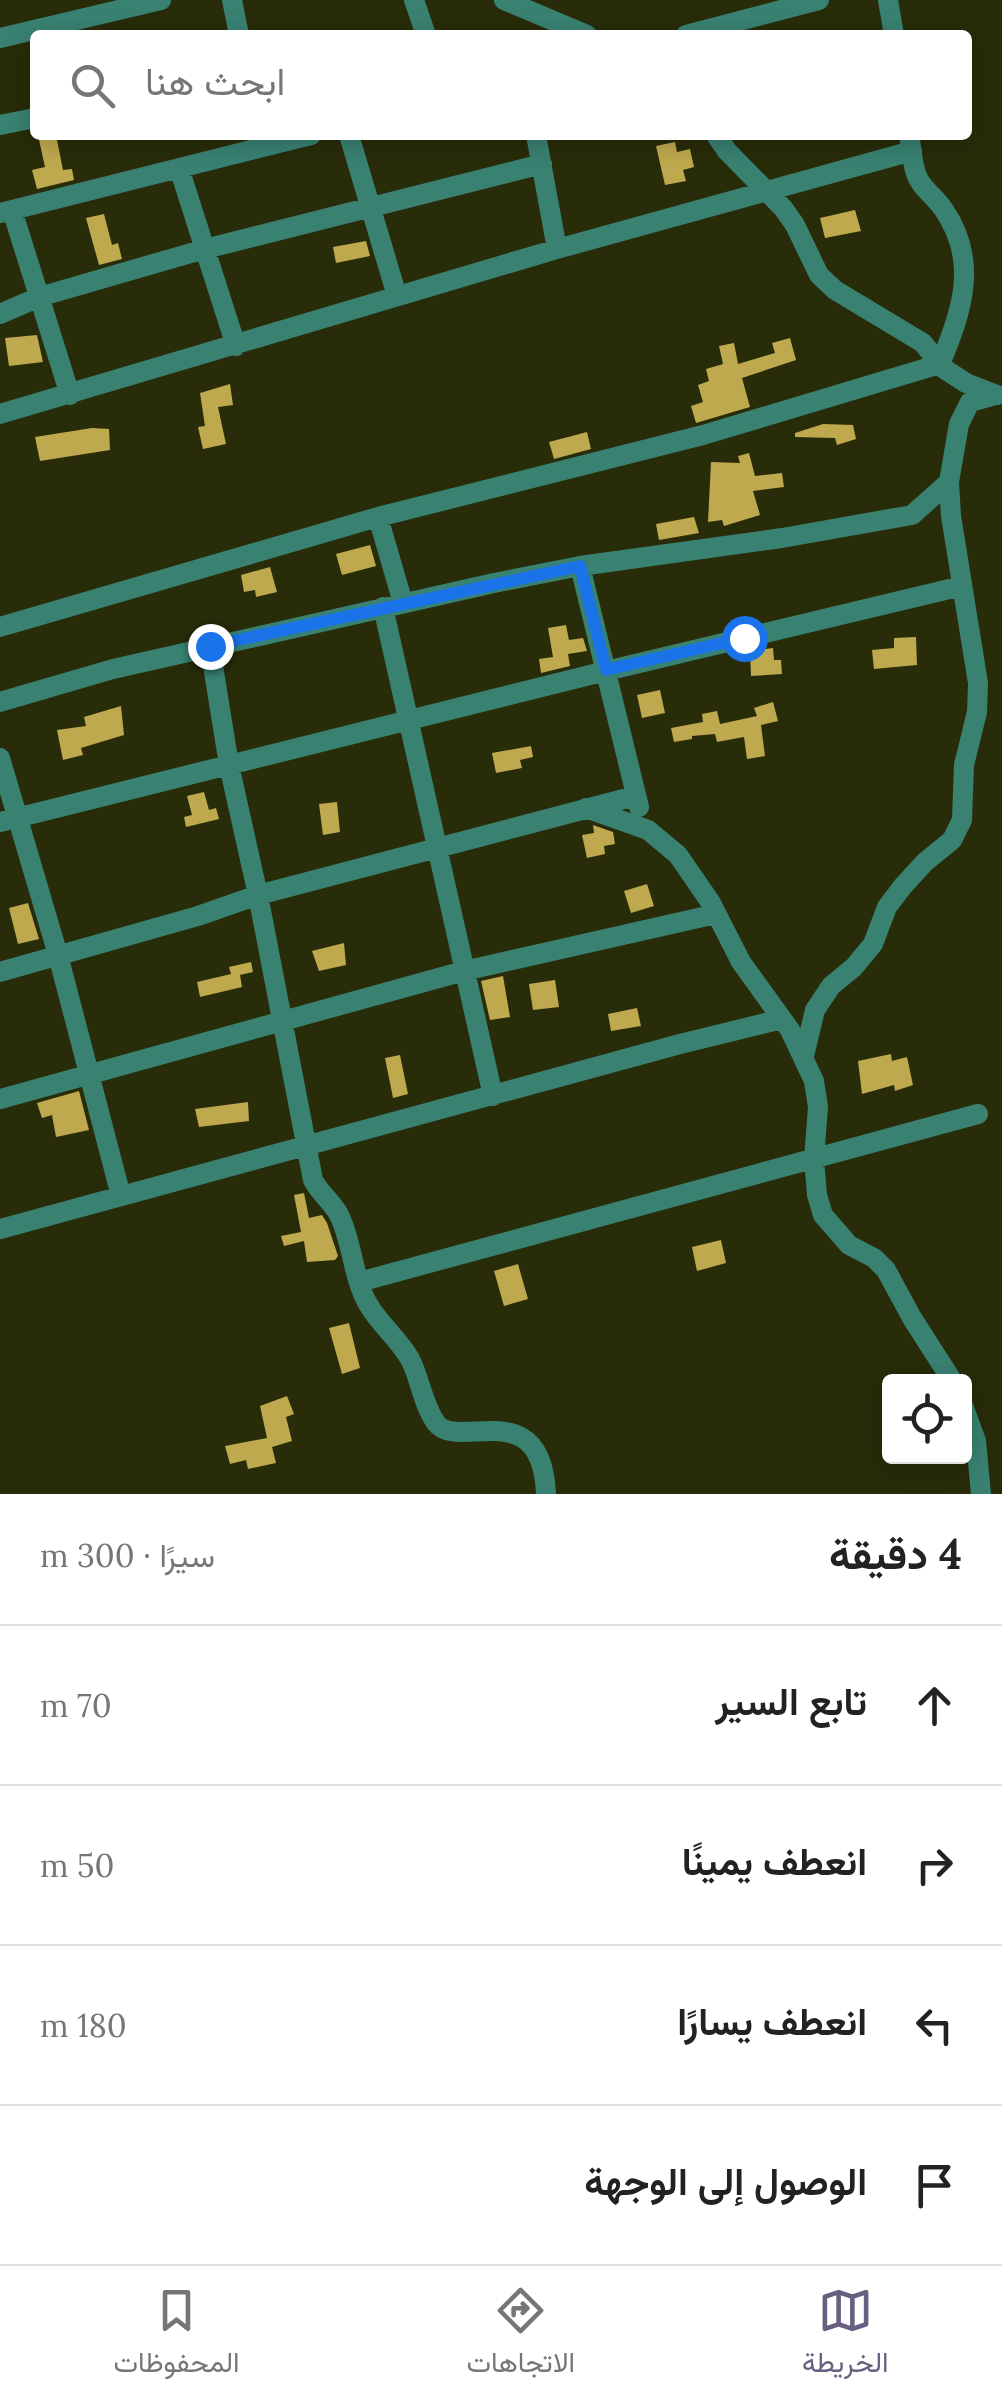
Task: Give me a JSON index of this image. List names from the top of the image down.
{
  "page": {
    "search": "ابحث هنا",
    "heading": ["4 دقيقة", "سيرًا · 300 m"],
    "list": [
      ["تابع السير", "70 m"],
      ["انعطف يمينًا", "50 m"],
      ["انعطف يسارًا", "180 m"],
      "الوصول إلى الوجهة"
    ],
    "nav": ["الخريطة", "الاتجاهات", "المحفوظات"]
  }
}
